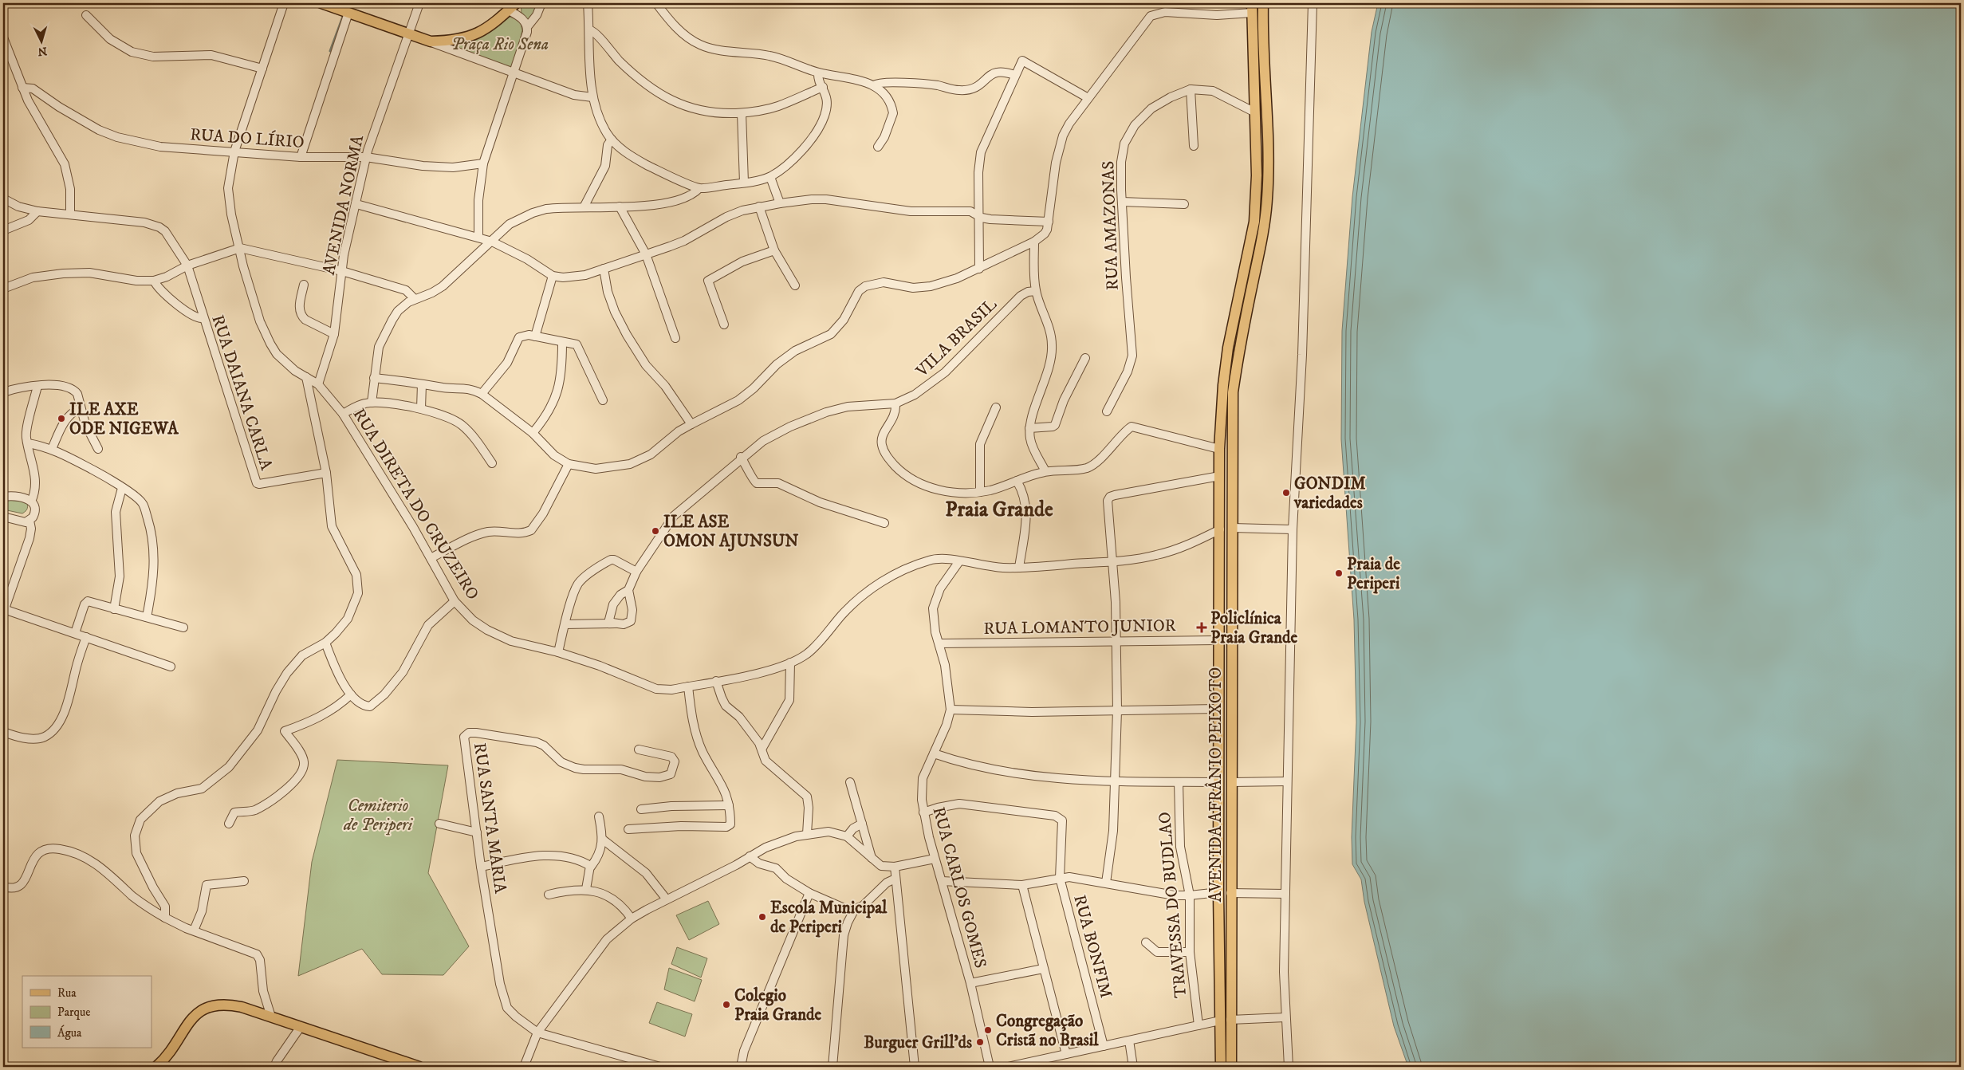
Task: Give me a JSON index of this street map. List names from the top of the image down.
{
  "streets": {
    "main road": ["AVENIDA AFRÂNIO PEIXOTO"],
    "street": [
      "RUA DO LÍRIO",
      "AVENIDA NORMA",
      "RUA AMAZONAS",
      "VILA BRASIL",
      "RUA DAIANA CARLA",
      "RUA DIRETA DO CRUZEIRO",
      "RUA LOMANTO JUNIOR",
      "RUA SANTA MARIA",
      "RUA CARLOS GOMES",
      "TRAVESSA DO BUDLAO",
      "RUA BONFIM"
    ]
  },
  "crossings": [
    ["RUA DO LÍRIO", "AVENIDA NORMA"],
    ["RUA DO LÍRIO", "RUA DIRETA DO CRUZEIRO"],
    ["AVENIDA NORMA", "RUA DIRETA DO CRUZEIRO"],
    ["RUA AMAZONAS", "AVENIDA AFRÂNIO PEIXOTO"],
    ["RUA DIRETA DO CRUZEIRO", "AVENIDA AFRÂNIO PEIXOTO"],
    ["RUA DIRETA DO CRUZEIRO", "RUA CARLOS GOMES"],
    ["RUA LOMANTO JUNIOR", "AVENIDA AFRÂNIO PEIXOTO"],
    ["RUA LOMANTO JUNIOR", "RUA CARLOS GOMES"],
    ["RUA CARLOS GOMES", "RUA BONFIM"]
  ],
  "districts": ["Praia Grande"],
  "parks": ["Praça Rio Sena", "Cemiterio de Periperi"],
  "places": {
    "other": [
      "ILE AXE ODE NIGEWA",
      "GONDIM variedades",
      "ILE ASE OMON AJUNSUN",
      "Praia de Periperi",
      "Escola Municipal de Periperi",
      "Colegio Praia Grande",
      "Congregação Cristã no Brasil",
      "Burguer Grill'ds"
    ],
    "health": ["Policlínica Praia Grande"]
  },
  "legend": ["Rua", "Parque", "Água"],
  "north": "bottom"
}
